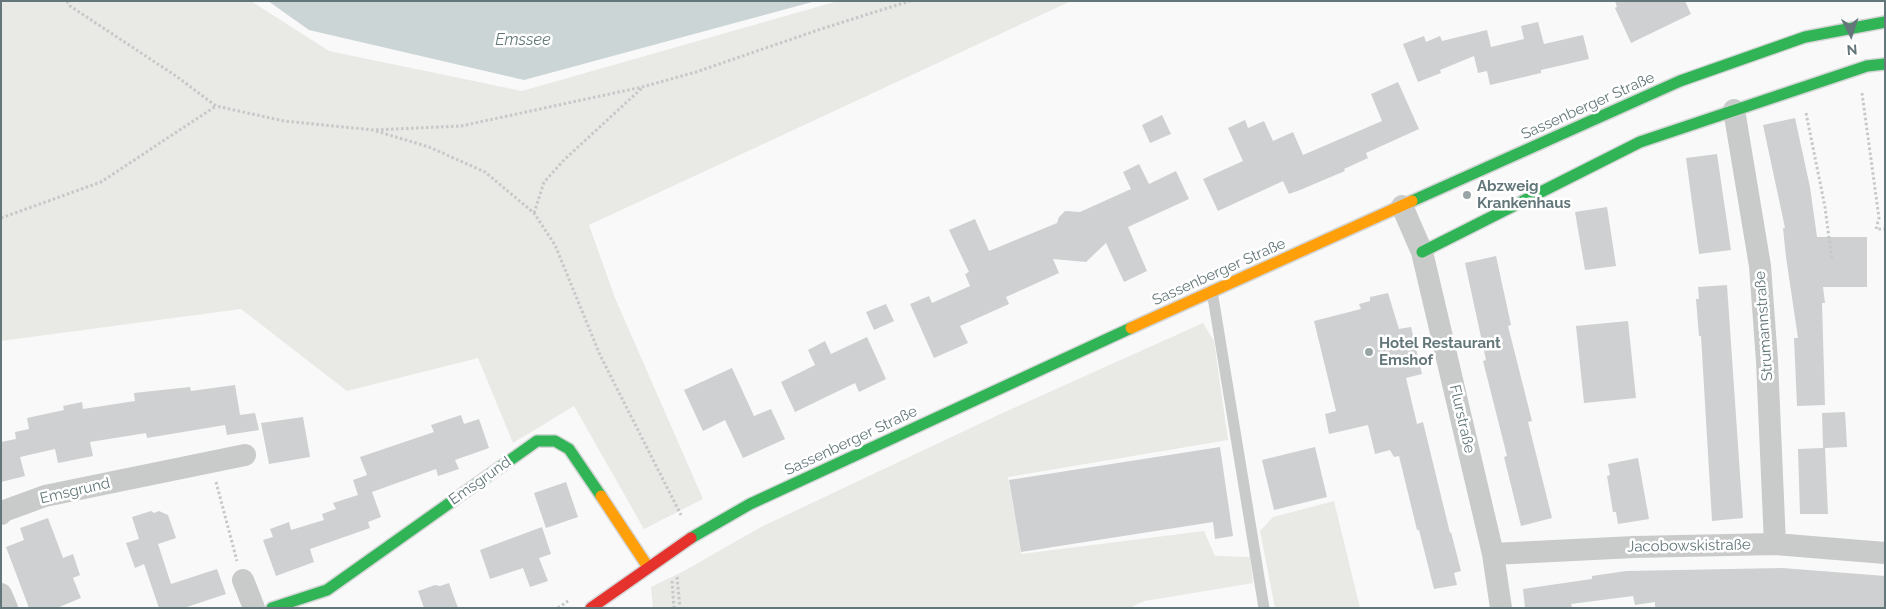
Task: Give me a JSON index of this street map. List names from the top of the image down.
{
  "streets": {
    "street": [
      "Sassenberger Straße",
      "Strumannstraße",
      "Flurstraße",
      "Emsgrund",
      "Jacobowskistraße"
    ]
  },
  "crossings": [
    ["Sassenberger Straße", "Flurstraße"],
    ["Sassenberger Straße", "Emsgrund"],
    ["Strumannstraße", "Jacobowskistraße"],
    ["Flurstraße", "Jacobowskistraße"]
  ],
  "water": ["Emssee"],
  "places": ["Abzweig Krankenhaus", "Hotel Restaurant Emshof"],
  "north": "bottom"
}
